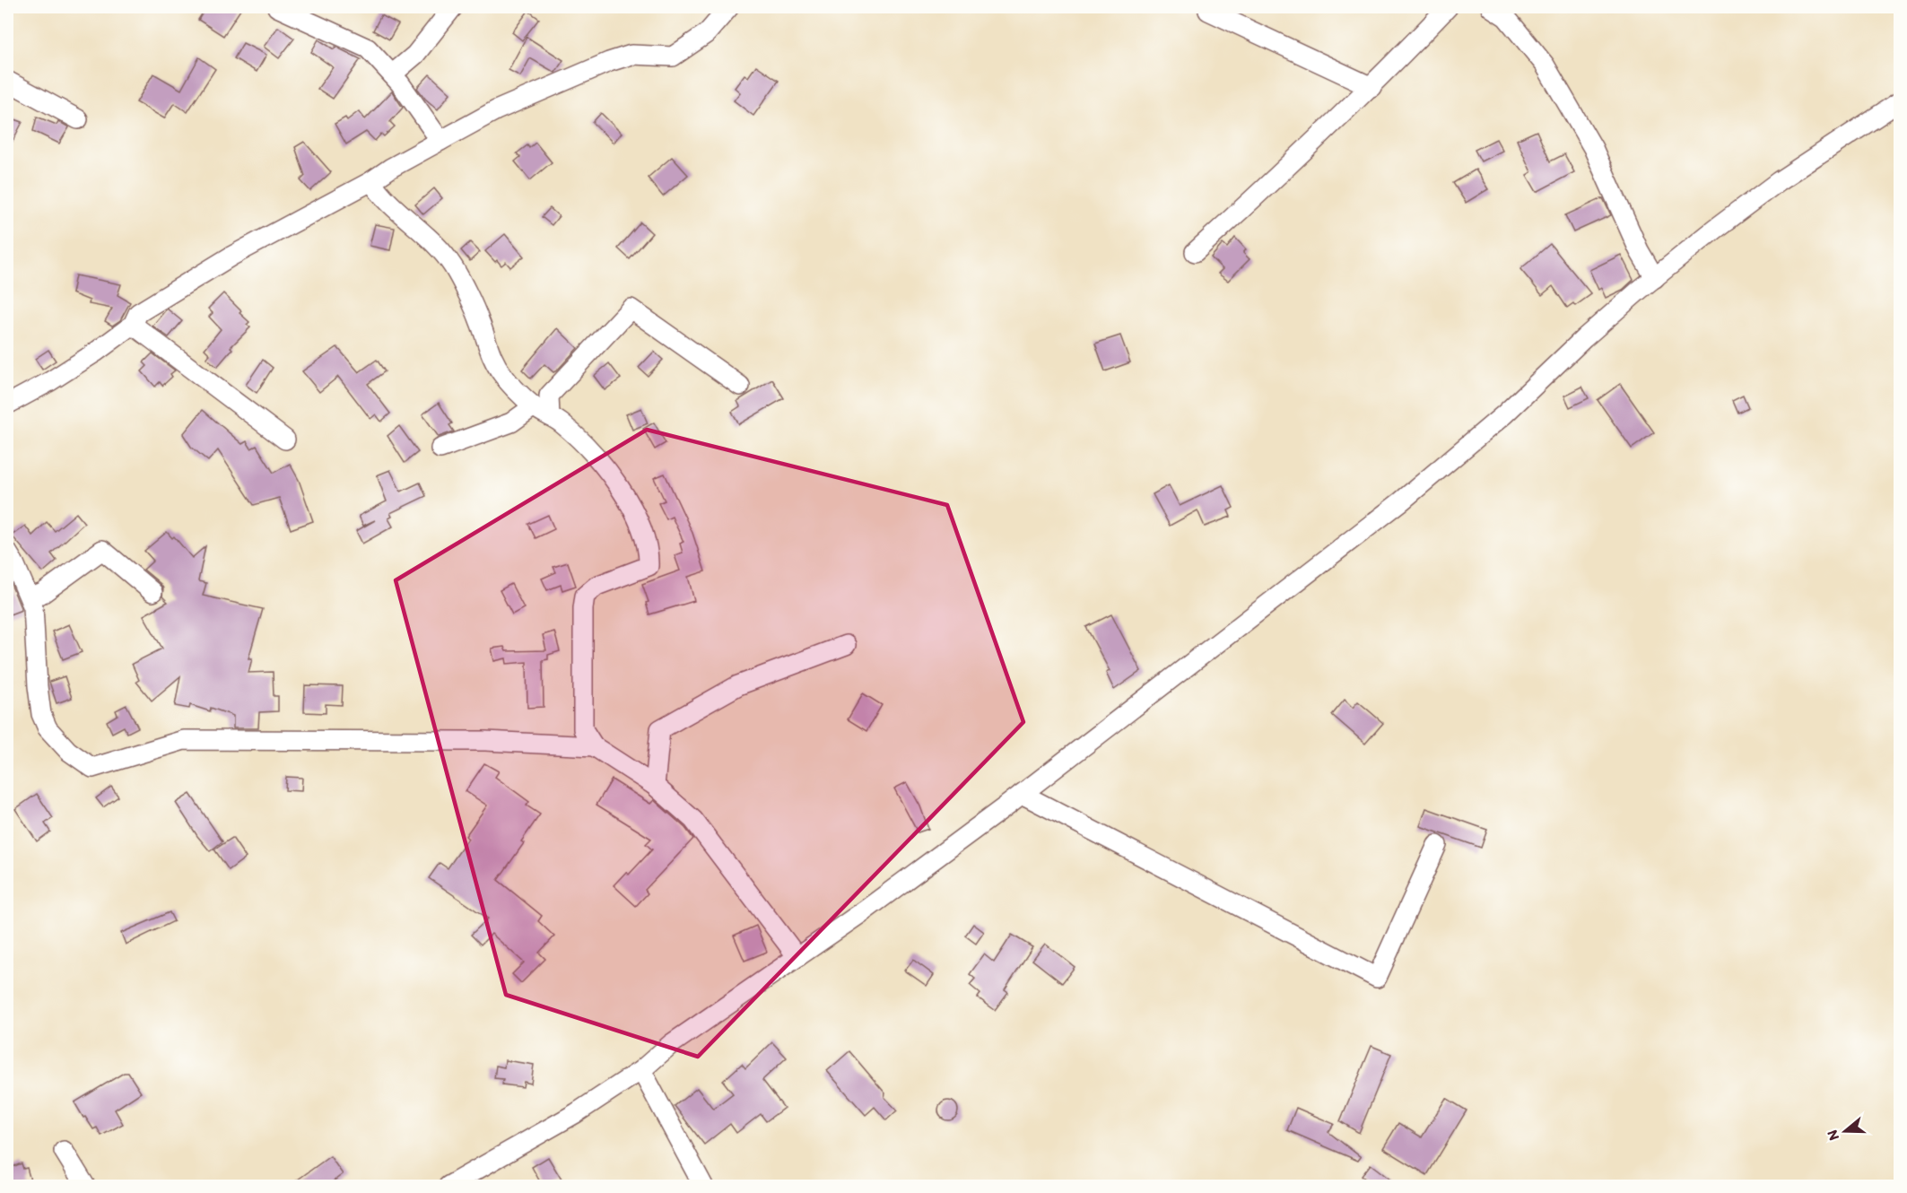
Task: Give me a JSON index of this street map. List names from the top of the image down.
{
  "north": "left"
}
